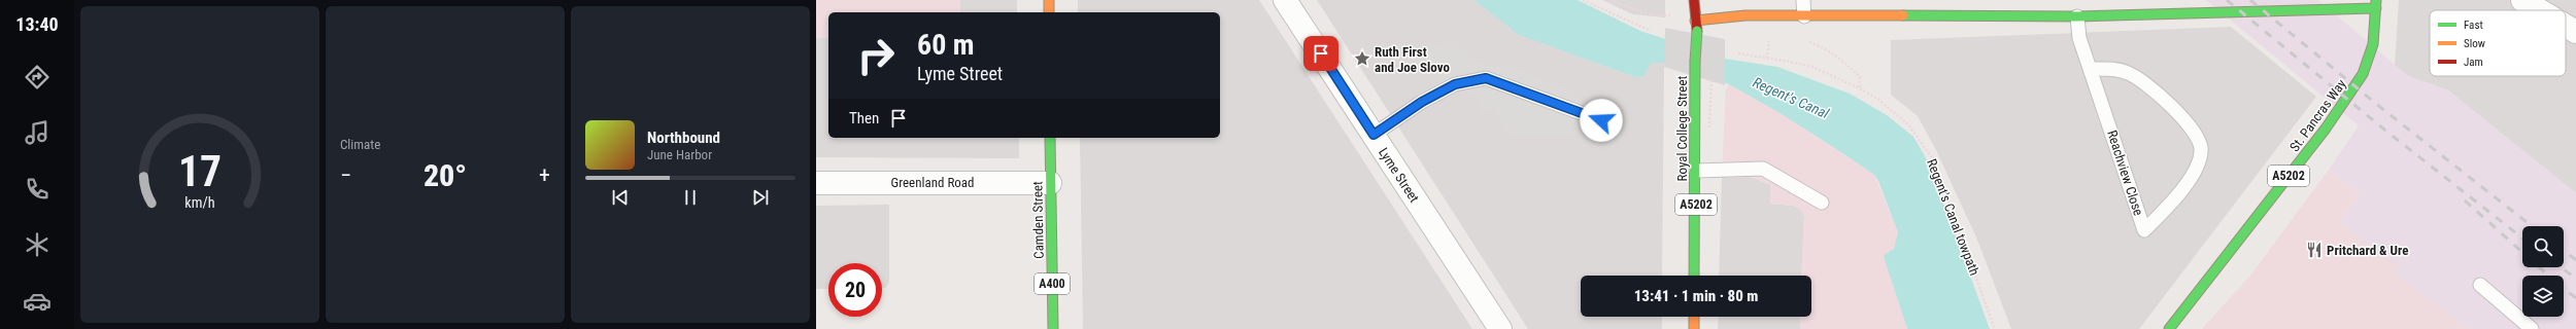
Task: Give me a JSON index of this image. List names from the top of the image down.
{
  "streets": {
    "main road": [
      "St. Pancras Way",
      "Royal College Street",
      "A5202",
      "Camden Street",
      "A400"
    ],
    "street": ["Lyme Street", "Greenland Road"],
    "lane": ["Reachview Close"],
    "path": ["Regent's Canal towpath"]
  },
  "crossings": [
    ["Greenland Road", "Camden Street"]
  ],
  "water": ["Regent's Canal"],
  "places": {
    "place": ["Ruth First and Joe Slovo"],
    "restaurant": ["Pritchard & Ure"]
  },
  "legend": ["Fast", "Slow", "Jam"],
  "page": {
    "tabs": "13:40",
    "tile": "Climate",
    "turn": ["60 m", "Lyme Street"],
    "then": "Then",
    "song": ["Northbound", "June Harbor"],
    "heat": ["−", "20°", "+"],
    "limit": "20",
    "trip": "13:41 · 1 min · 80 m",
    "gauge": ["17", "km/h"]
  }
}
